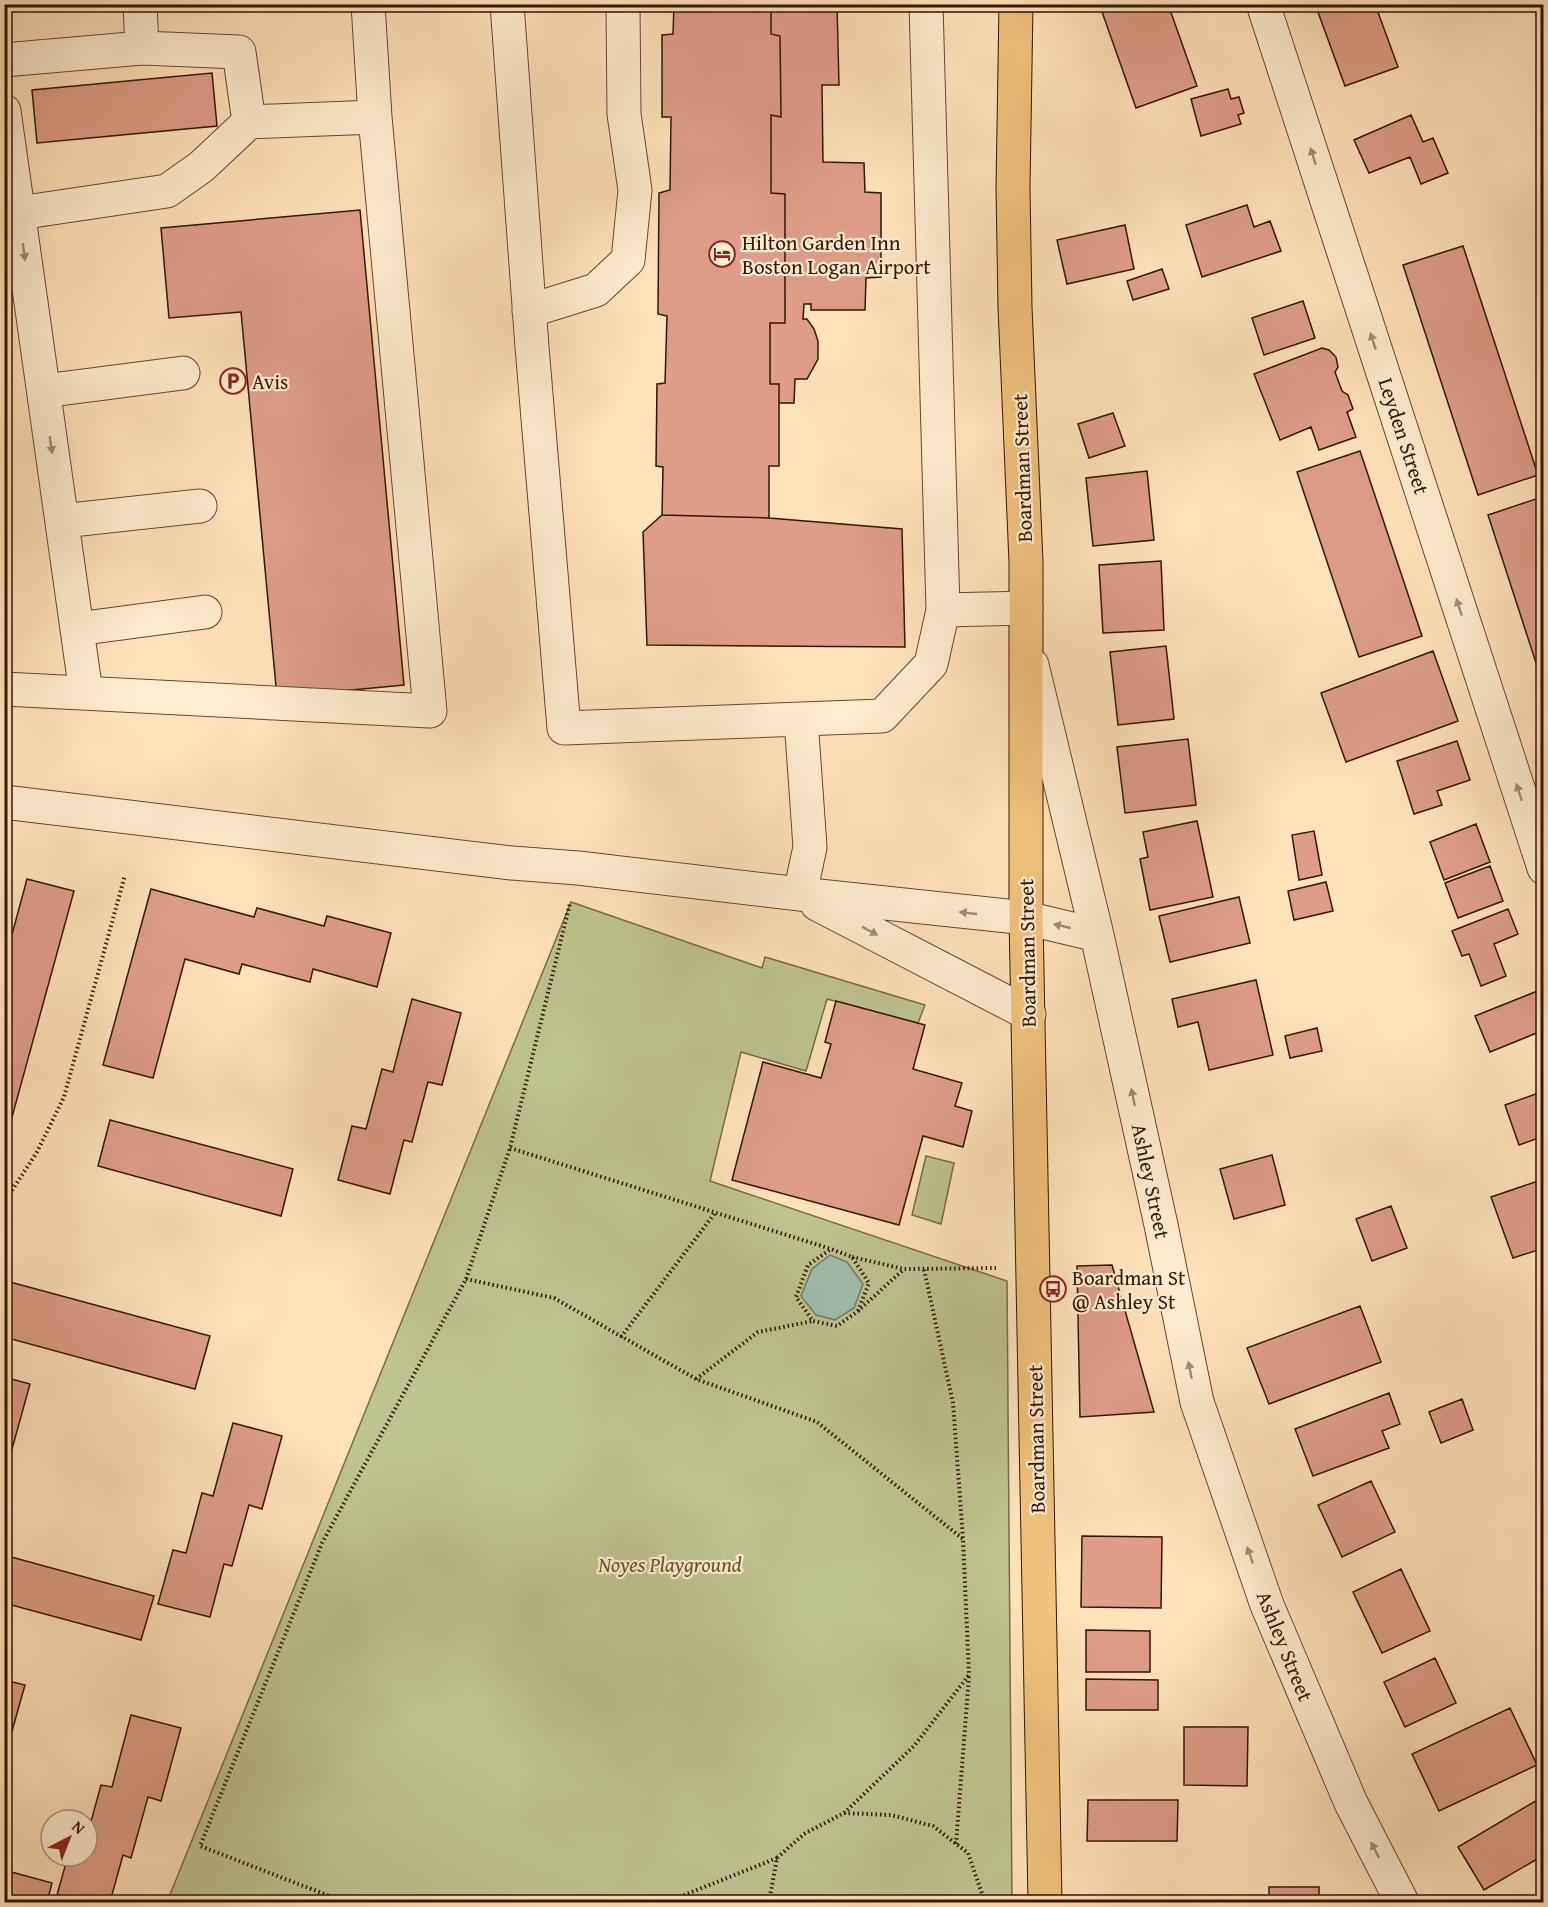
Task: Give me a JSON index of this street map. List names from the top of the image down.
{
  "streets": {
    "main road": ["Boardman Street"],
    "street": ["Leyden Street", "Ashley Street"]
  },
  "crossings": [
    ["Boardman Street", "Ashley Street"]
  ],
  "one_way": ["Leyden Street", "Ashley Street"],
  "parks": ["Noyes Playground"],
  "places": {
    "hotel": ["Hilton Garden Inn Boston Logan Airport"],
    "parking": ["Avis"],
    "bus stop": ["Boardman St @ Ashley St"]
  },
  "north": "top right"
}
